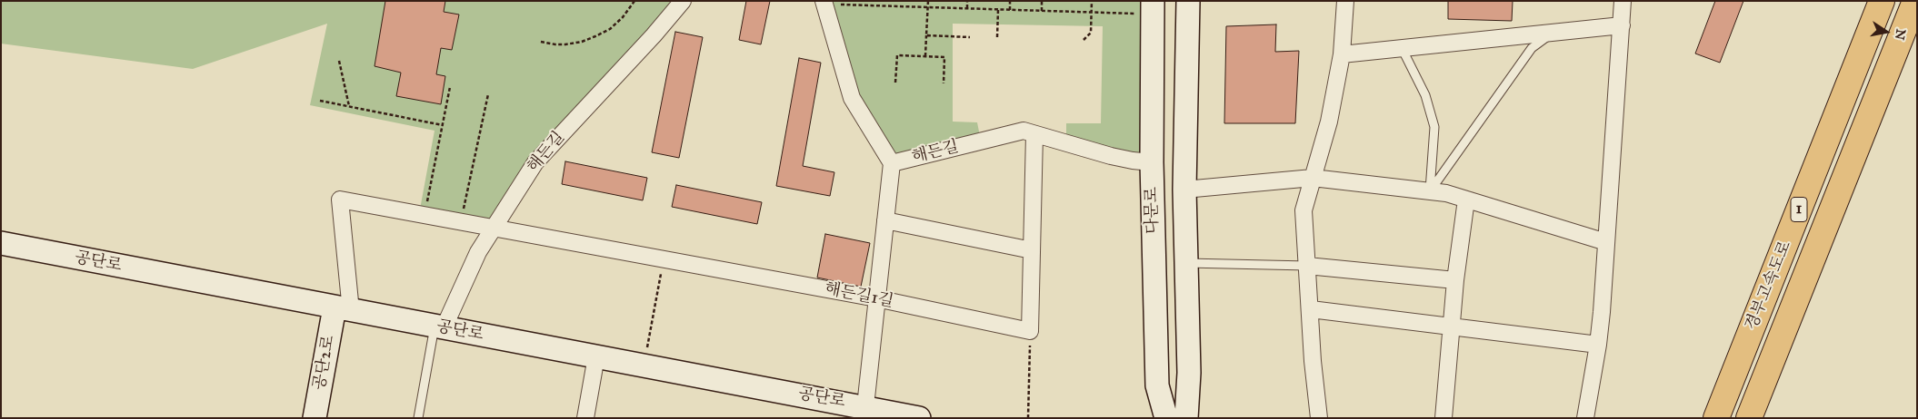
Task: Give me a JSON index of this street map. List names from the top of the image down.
{
  "streets": {
    "highway": ["1", "경부고속도로"],
    "main road": ["다문로", "공단로", "공단2로"],
    "street": ["해든길", "해든길1길"]
  },
  "crossings": [
    ["해든길", "다문로"],
    ["해든길", "공단로"],
    ["해든길", "해든길1길"],
    ["공단로", "해든길1길"],
    ["공단로", "공단2로"],
    ["해든길1길", "공단2로"]
  ],
  "north": "right"
}
